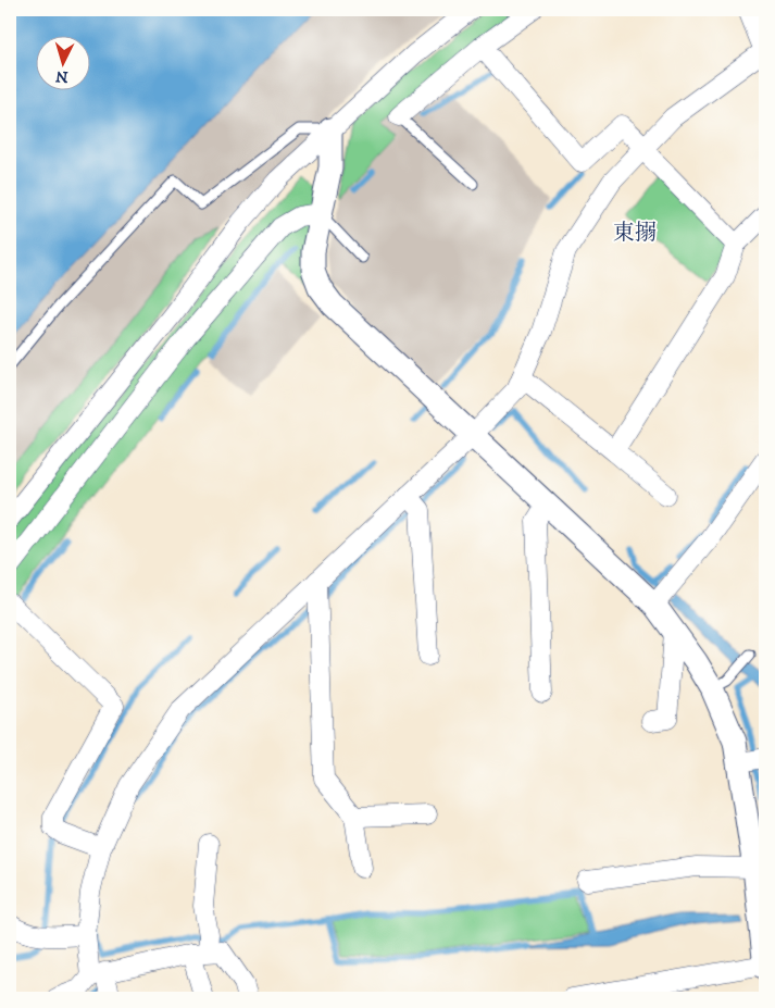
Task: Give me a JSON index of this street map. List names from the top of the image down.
{
  "districts": ["東搦"],
  "north": "bottom"
}
